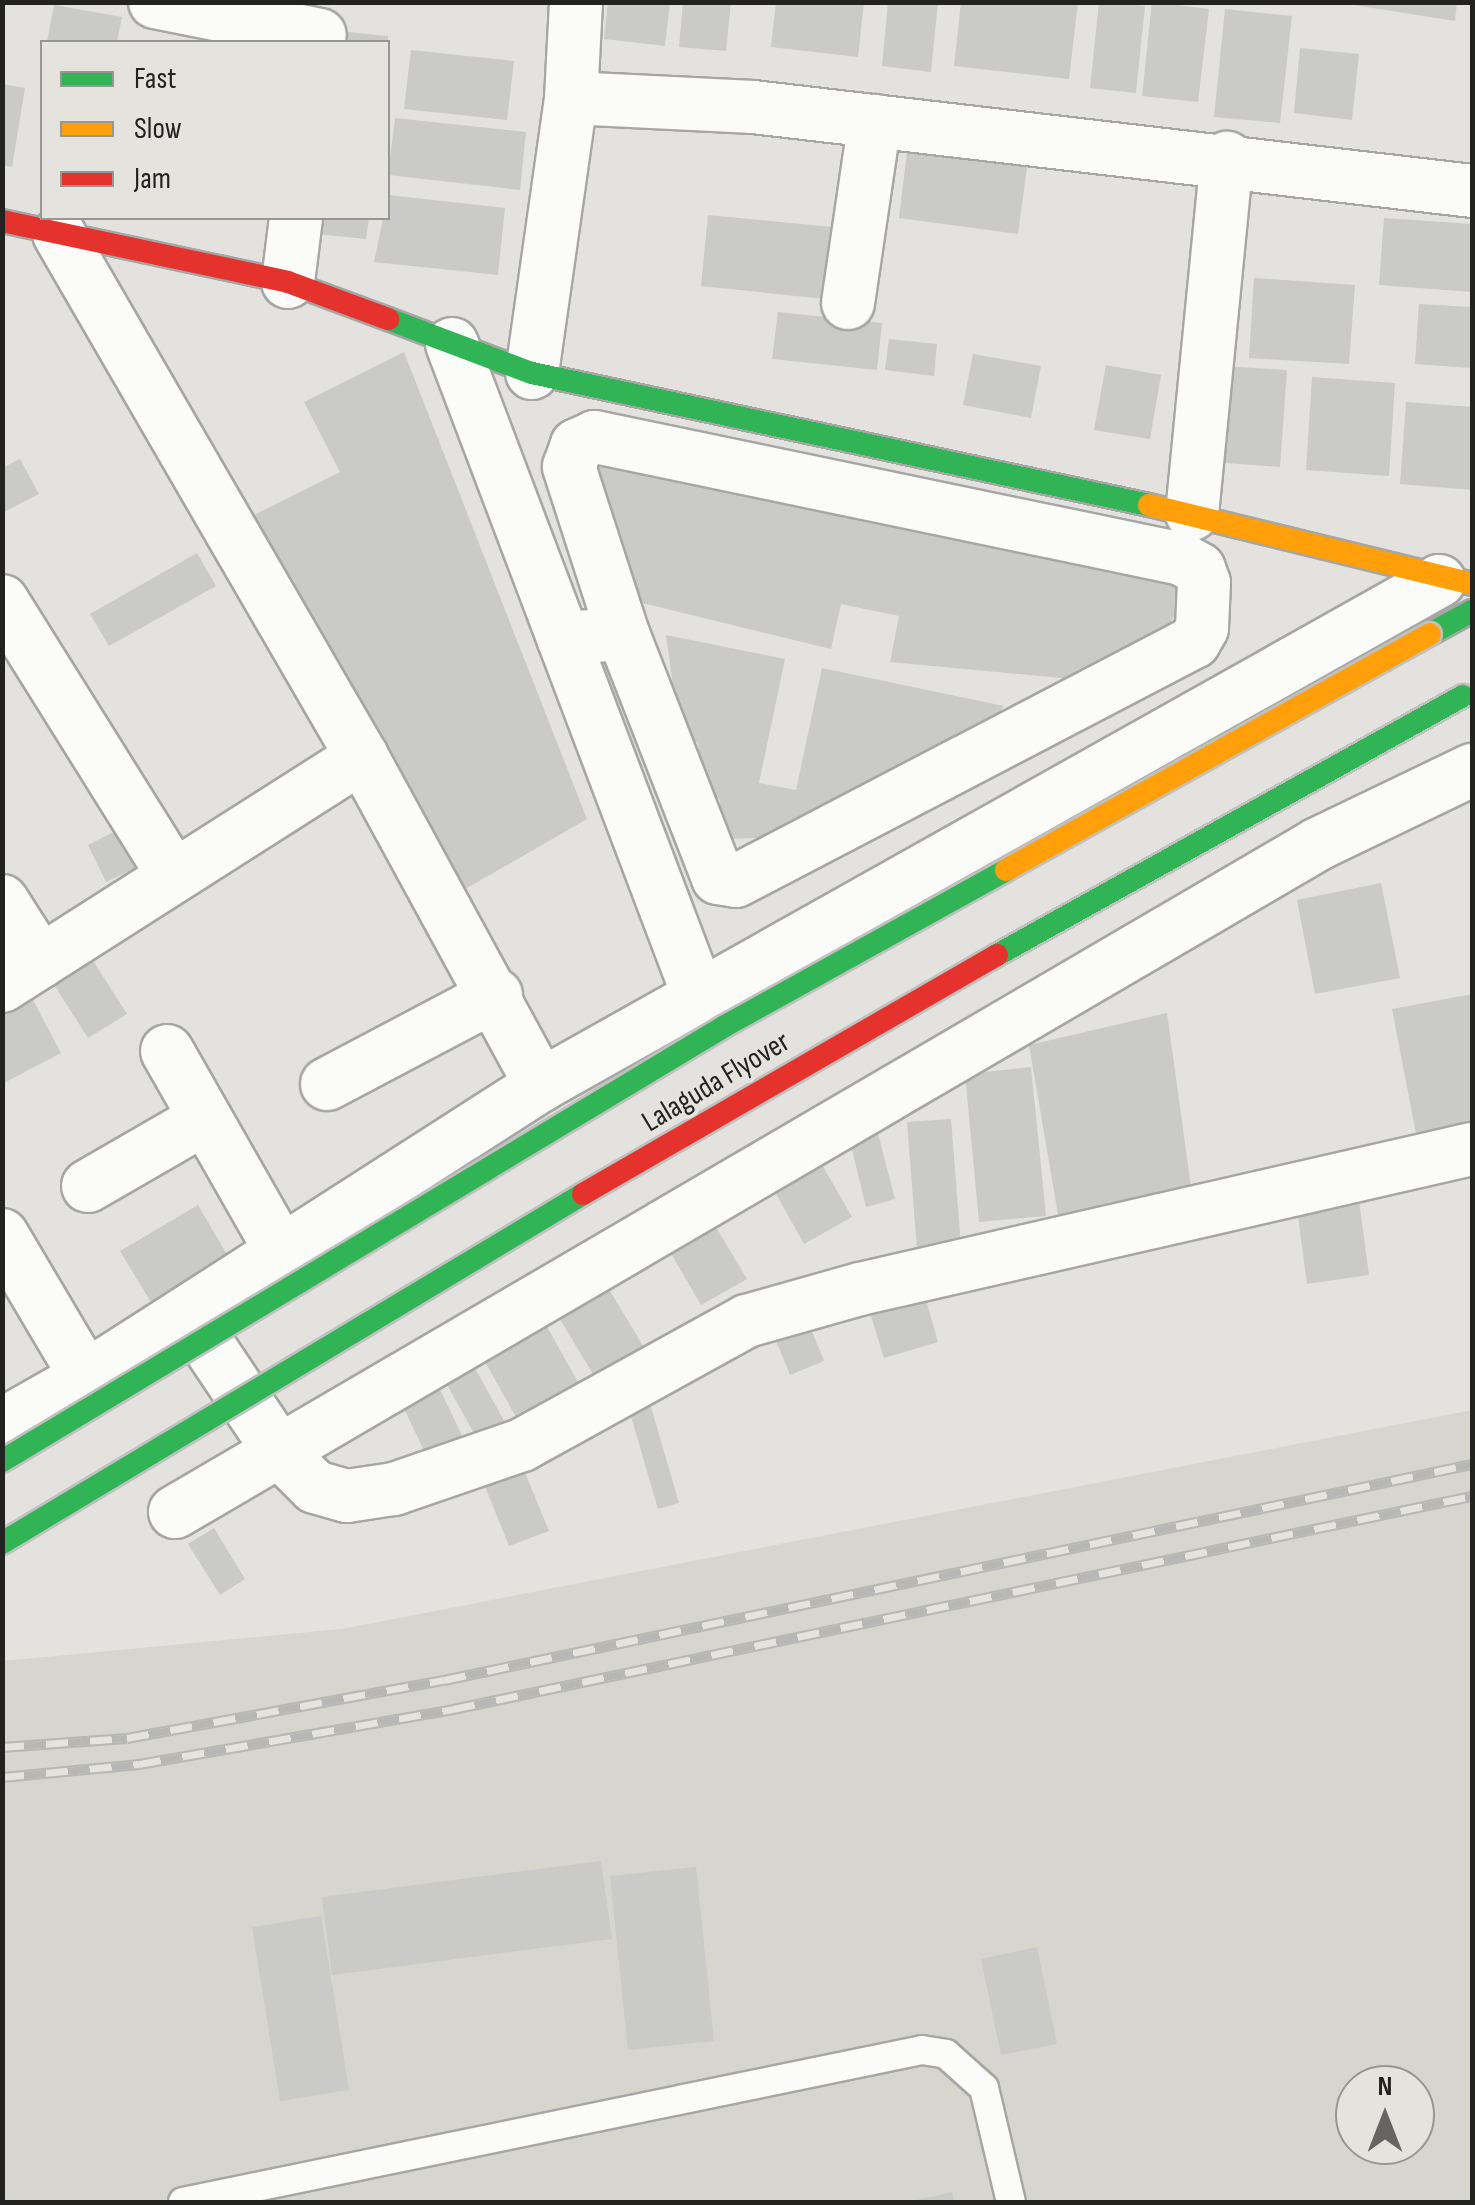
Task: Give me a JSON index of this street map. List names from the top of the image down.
{
  "streets": {
    "main road": ["Lalaguda Flyover"]
  },
  "legend": ["Fast", "Slow", "Jam"],
  "north": "top"
}
